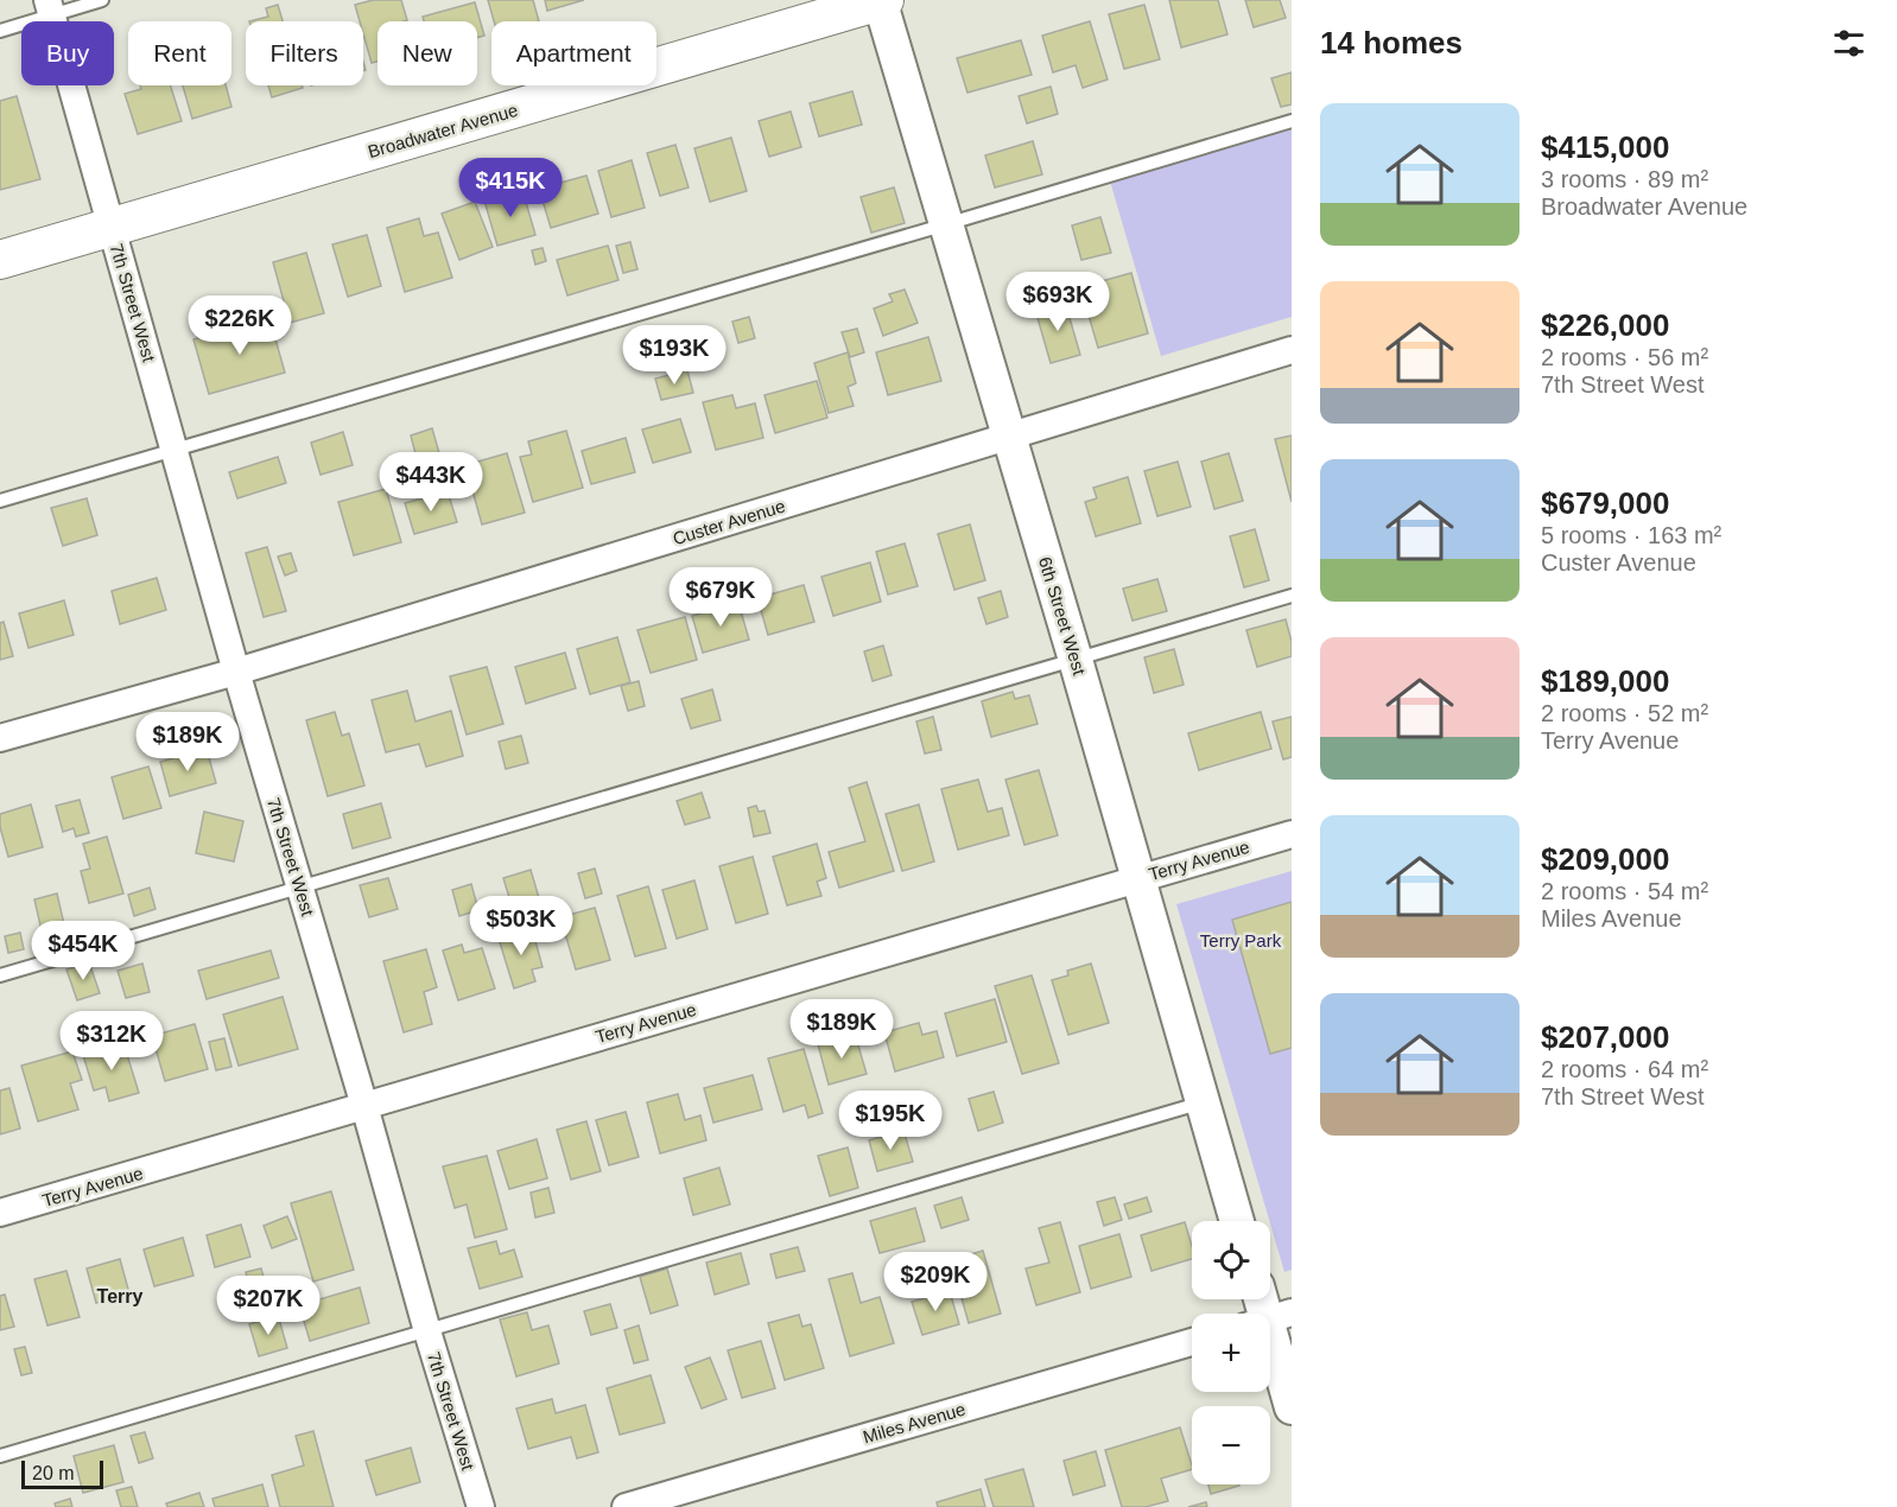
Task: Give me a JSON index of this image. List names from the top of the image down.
{
  "streets": {
    "main road": ["Broadwater Avenue"],
    "street": [
      "7th Street West",
      "Custer Avenue",
      "6th Street West",
      "Terry Avenue",
      "Miles Avenue"
    ]
  },
  "crossings": [
    ["Broadwater Avenue", "7th Street West"],
    ["Broadwater Avenue", "6th Street West"],
    ["7th Street West", "Custer Avenue"],
    ["7th Street West", "Terry Avenue"],
    ["Custer Avenue", "6th Street West"],
    ["6th Street West", "Terry Avenue"]
  ],
  "districts": ["Terry"],
  "parks": ["Terry Park"],
  "scale_bar": "20 m",
  "page": {
    "heading": "14 homes",
    "chip": [
      "Buy",
      "Rent",
      "Filters",
      "New",
      "Apartment"
    ],
    "list": [
      {
        "name": "$415,000",
        "note": "3 rooms · 89 m² · Broadwater Avenue"
      },
      {
        "name": "$226,000",
        "note": "2 rooms · 56 m² · 7th Street West"
      },
      {
        "name": "$679,000",
        "note": "5 rooms · 163 m² · Custer Avenue"
      },
      {
        "name": "$189,000",
        "note": "2 rooms · 52 m² · Terry Avenue"
      },
      {
        "name": "$209,000",
        "note": "2 rooms · 54 m² · Miles Avenue"
      },
      {
        "name": "$207,000",
        "note": "2 rooms · 64 m² · 7th Street West"
      }
    ],
    "price": [
      "$415K",
      "$693K",
      "$226K",
      "$193K",
      "$443K",
      "$679K",
      "$189K",
      "$503K",
      "$454K",
      "$189K",
      "$312K",
      "$195K",
      "$209K",
      "$207K"
    ],
    "map_buttons": ["+", "−"],
    "scale": "20 m"
  }
}
